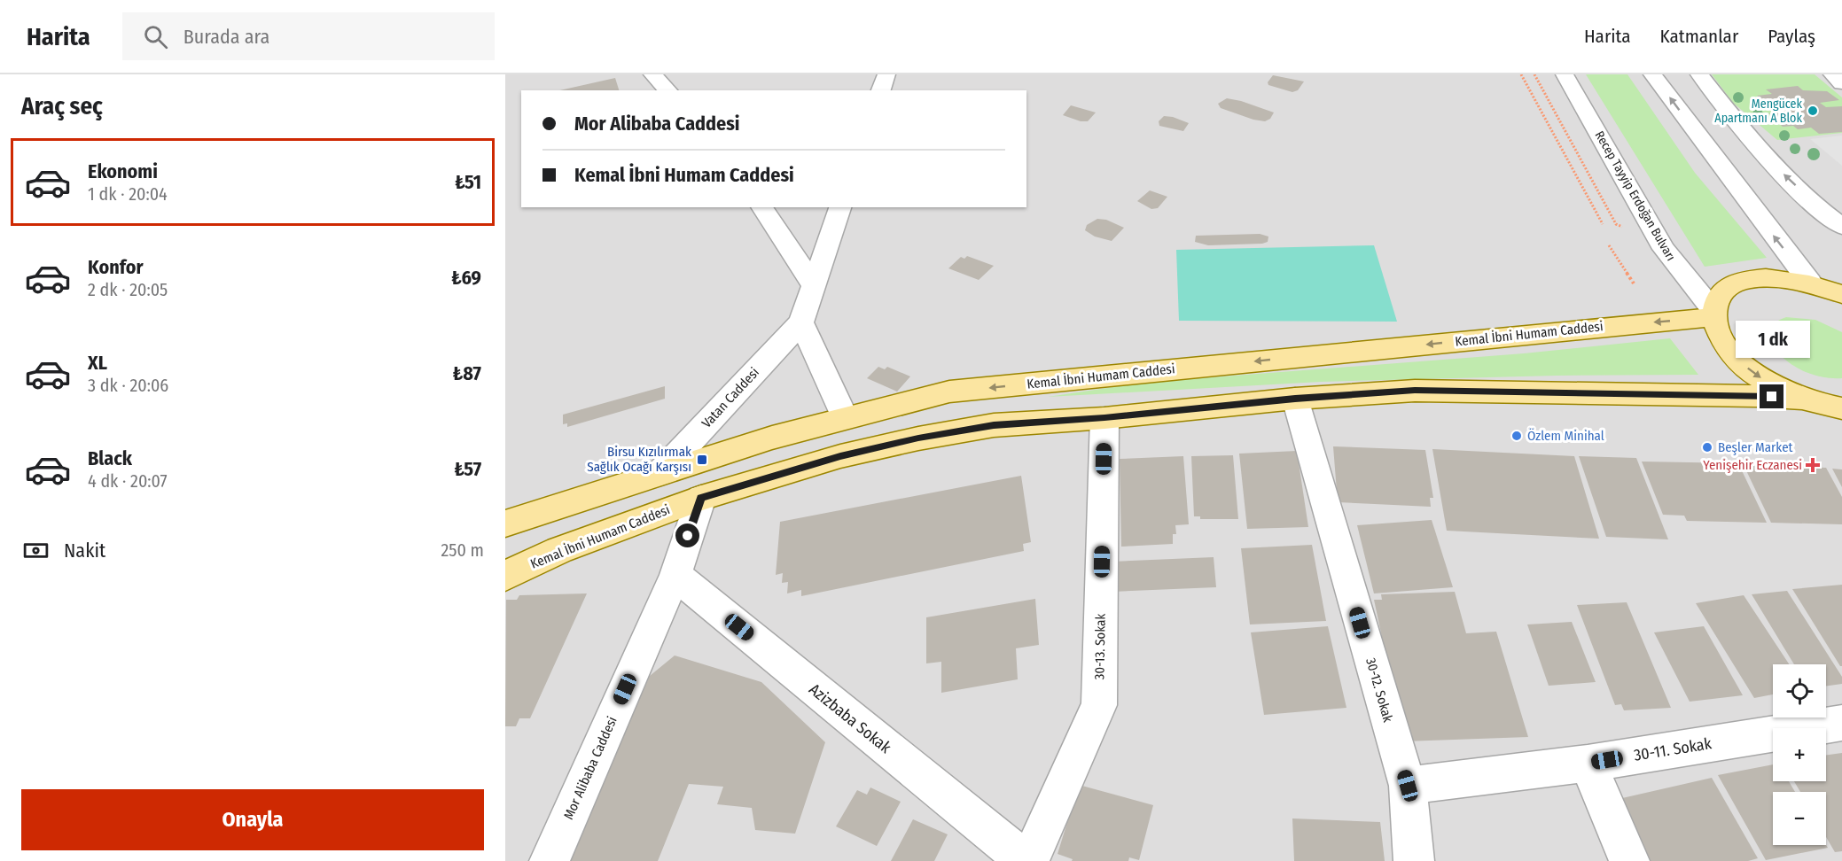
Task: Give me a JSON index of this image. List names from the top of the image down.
{
  "streets": {
    "main road": ["Kemal İbni Humam Caddesi"],
    "street": [
      "Recep Tayyip Erdoğan Bulvarı",
      "Vatan Caddesi",
      "30-13. Sokak",
      "30-12. Sokak",
      "Azizbaba Sokak",
      "30-11. Sokak",
      "Mor Alibaba Caddesi"
    ]
  },
  "crossings": [
    ["Recep Tayyip Erdoğan Bulvarı", "Kemal İbni Humam Caddesi"],
    ["Kemal İbni Humam Caddesi", "Vatan Caddesi"],
    ["Kemal İbni Humam Caddesi", "30-13. Sokak"],
    ["Kemal İbni Humam Caddesi", "30-12. Sokak"],
    ["Kemal İbni Humam Caddesi", "Mor Alibaba Caddesi"],
    ["30-12. Sokak", "30-11. Sokak"],
    ["Azizbaba Sokak", "Mor Alibaba Caddesi"]
  ],
  "places": {
    "other": ["Mengücek Apartmanı A Blok", "Özlem Minihal", "Beşler Market"],
    "transit": ["Birsu Kızılırmak Sağlık Ocağı Karşısı"],
    "health": ["Yenişehir Eczanesi"]
  },
  "page": {
    "header": "Harita",
    "search": "Burada ara",
    "nav": ["Harita", "Katmanlar", "Paylaş"],
    "heading": "Araç seç",
    "banner": ["Mor Alibaba Caddesi", "Kemal İbni Humam Caddesi"],
    "list": [
      {
        "name": "Ekonomi",
        "note": "1 dk · 20:04",
        "value": "₺51"
      },
      {
        "name": "Konfor",
        "note": "2 dk · 20:05",
        "value": "₺69"
      },
      {
        "name": "XL",
        "note": "3 dk · 20:06",
        "value": "₺87"
      },
      {
        "name": "Black",
        "note": "4 dk · 20:07",
        "value": "₺57"
      }
    ],
    "bubble": "1 dk",
    "pay": ["Nakit", "250 m"],
    "map_buttons": ["+", "−"],
    "buttons": "Onayla"
  }
}
